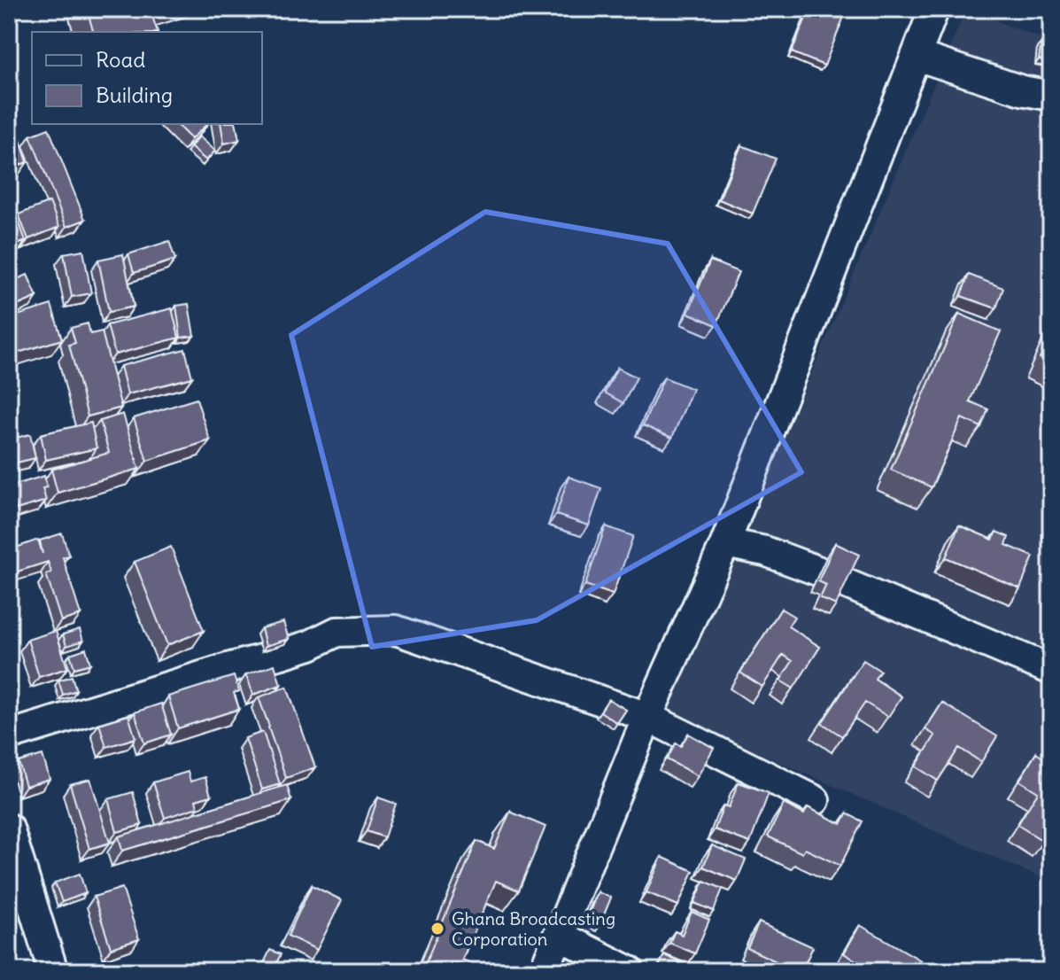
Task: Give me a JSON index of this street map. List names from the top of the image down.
{
  "places": ["Ghana Broadcasting Corporation"],
  "legend": ["Road", "Building"]
}
